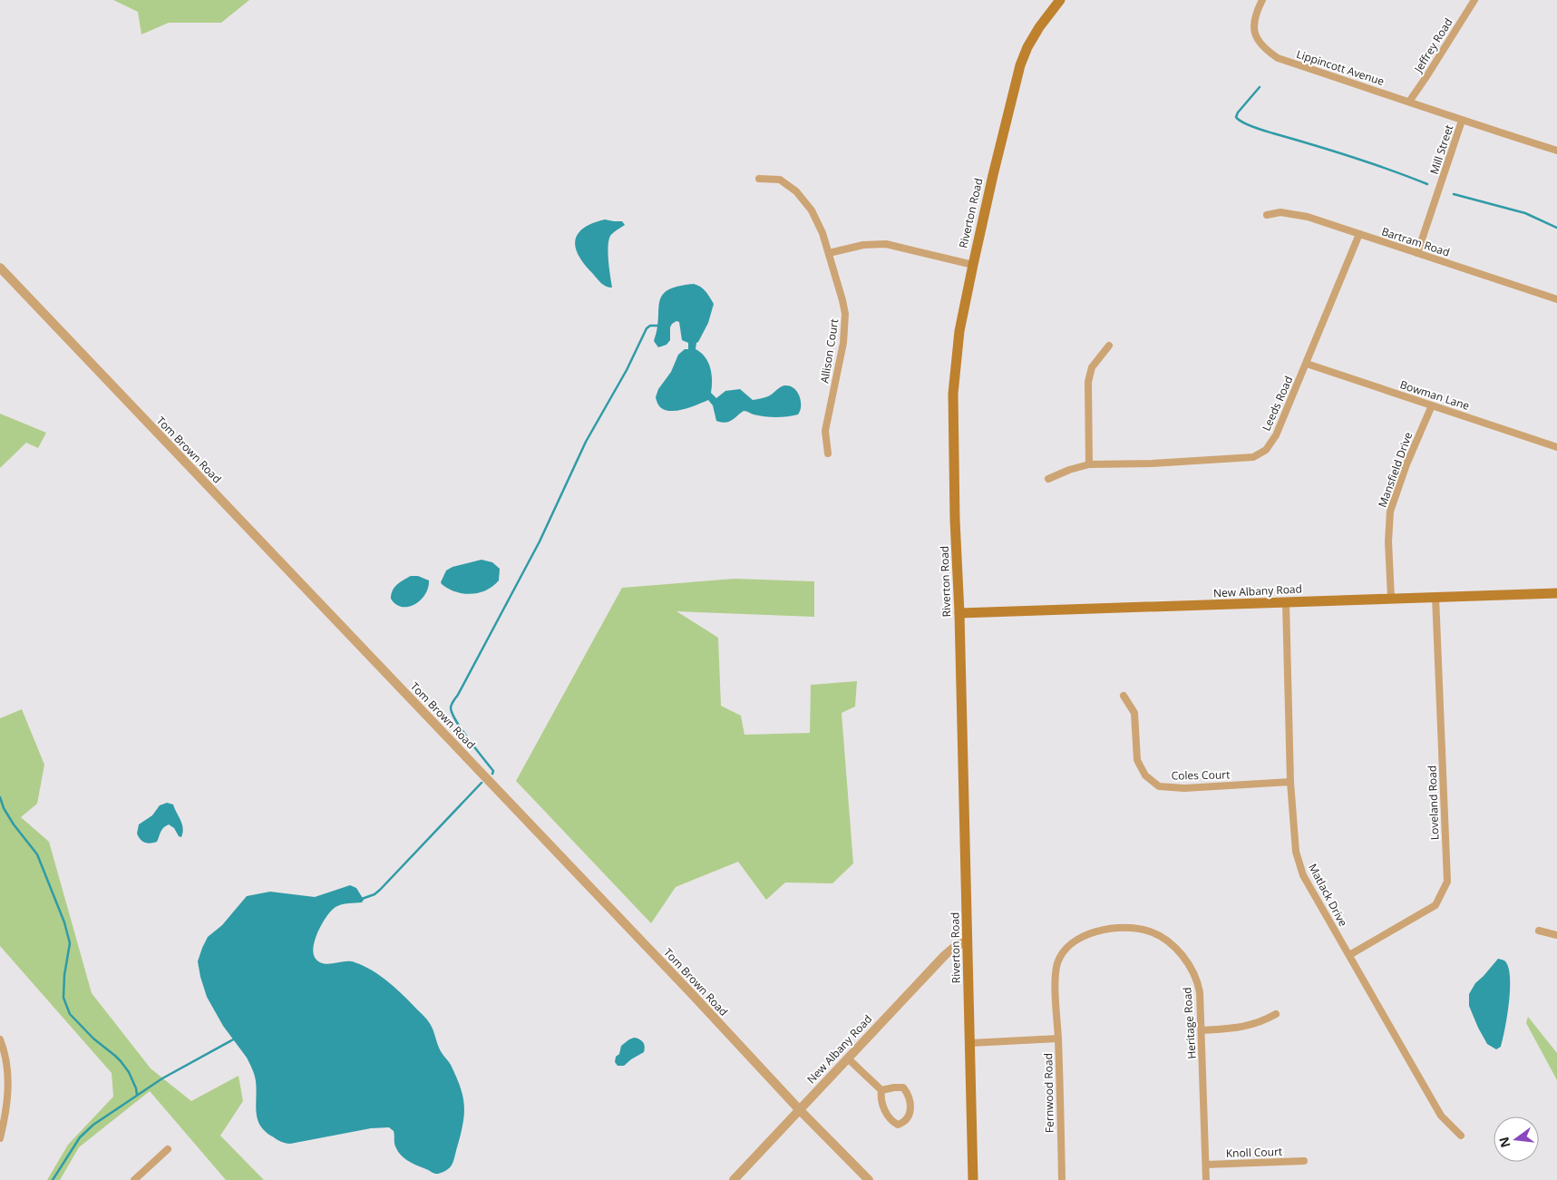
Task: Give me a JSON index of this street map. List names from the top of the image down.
{
  "streets": {
    "main road": ["Riverton Road", "New Albany Road"],
    "street": [
      "Jeffrey Road",
      "Lippincott Avenue",
      "Mill Street",
      "Bartram Road",
      "Allison Court",
      "Bowman Lane",
      "Leeds Road",
      "Tom Brown Road",
      "Mansfield Drive",
      "Coles Court",
      "Loveland Road",
      "Matlack Drive",
      "Heritage Road",
      "Fernwood Road",
      "Knoll Court"
    ]
  },
  "crossings": [
    ["Jeffrey Road", "Lippincott Avenue"],
    ["Lippincott Avenue", "Mill Street"],
    ["Mill Street", "Bartram Road"],
    ["Riverton Road", "New Albany Road"],
    ["Riverton Road", "Fernwood Road"],
    ["Bartram Road", "Leeds Road"],
    ["Bowman Lane", "Leeds Road"],
    ["Bowman Lane", "Mansfield Drive"],
    ["Tom Brown Road", "New Albany Road"],
    ["Mansfield Drive", "New Albany Road"],
    ["New Albany Road", "Loveland Road"],
    ["New Albany Road", "Matlack Drive"],
    ["Coles Court", "Matlack Drive"],
    ["Loveland Road", "Matlack Drive"],
    ["Heritage Road", "Fernwood Road"],
    ["Heritage Road", "Knoll Court"]
  ],
  "north": "left"
}
